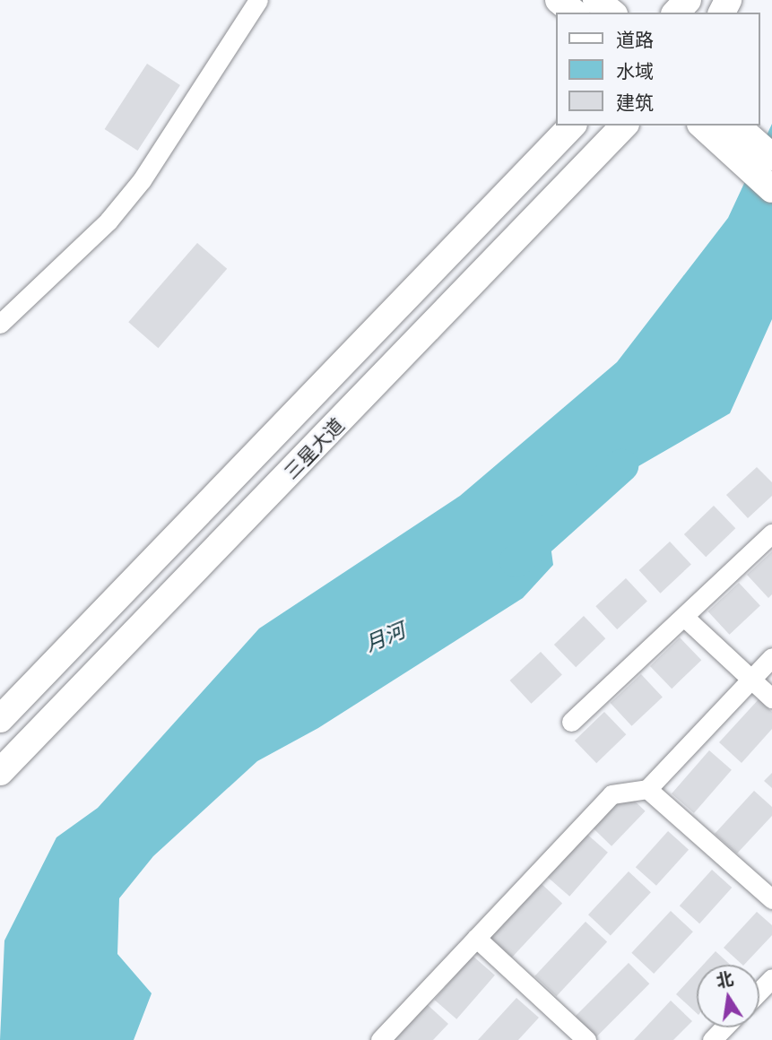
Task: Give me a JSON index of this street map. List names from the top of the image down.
{
  "streets": {
    "street": ["三星大道"]
  },
  "water": ["月河"],
  "legend": ["道路", "水域", "建筑"],
  "north": "top"
}
